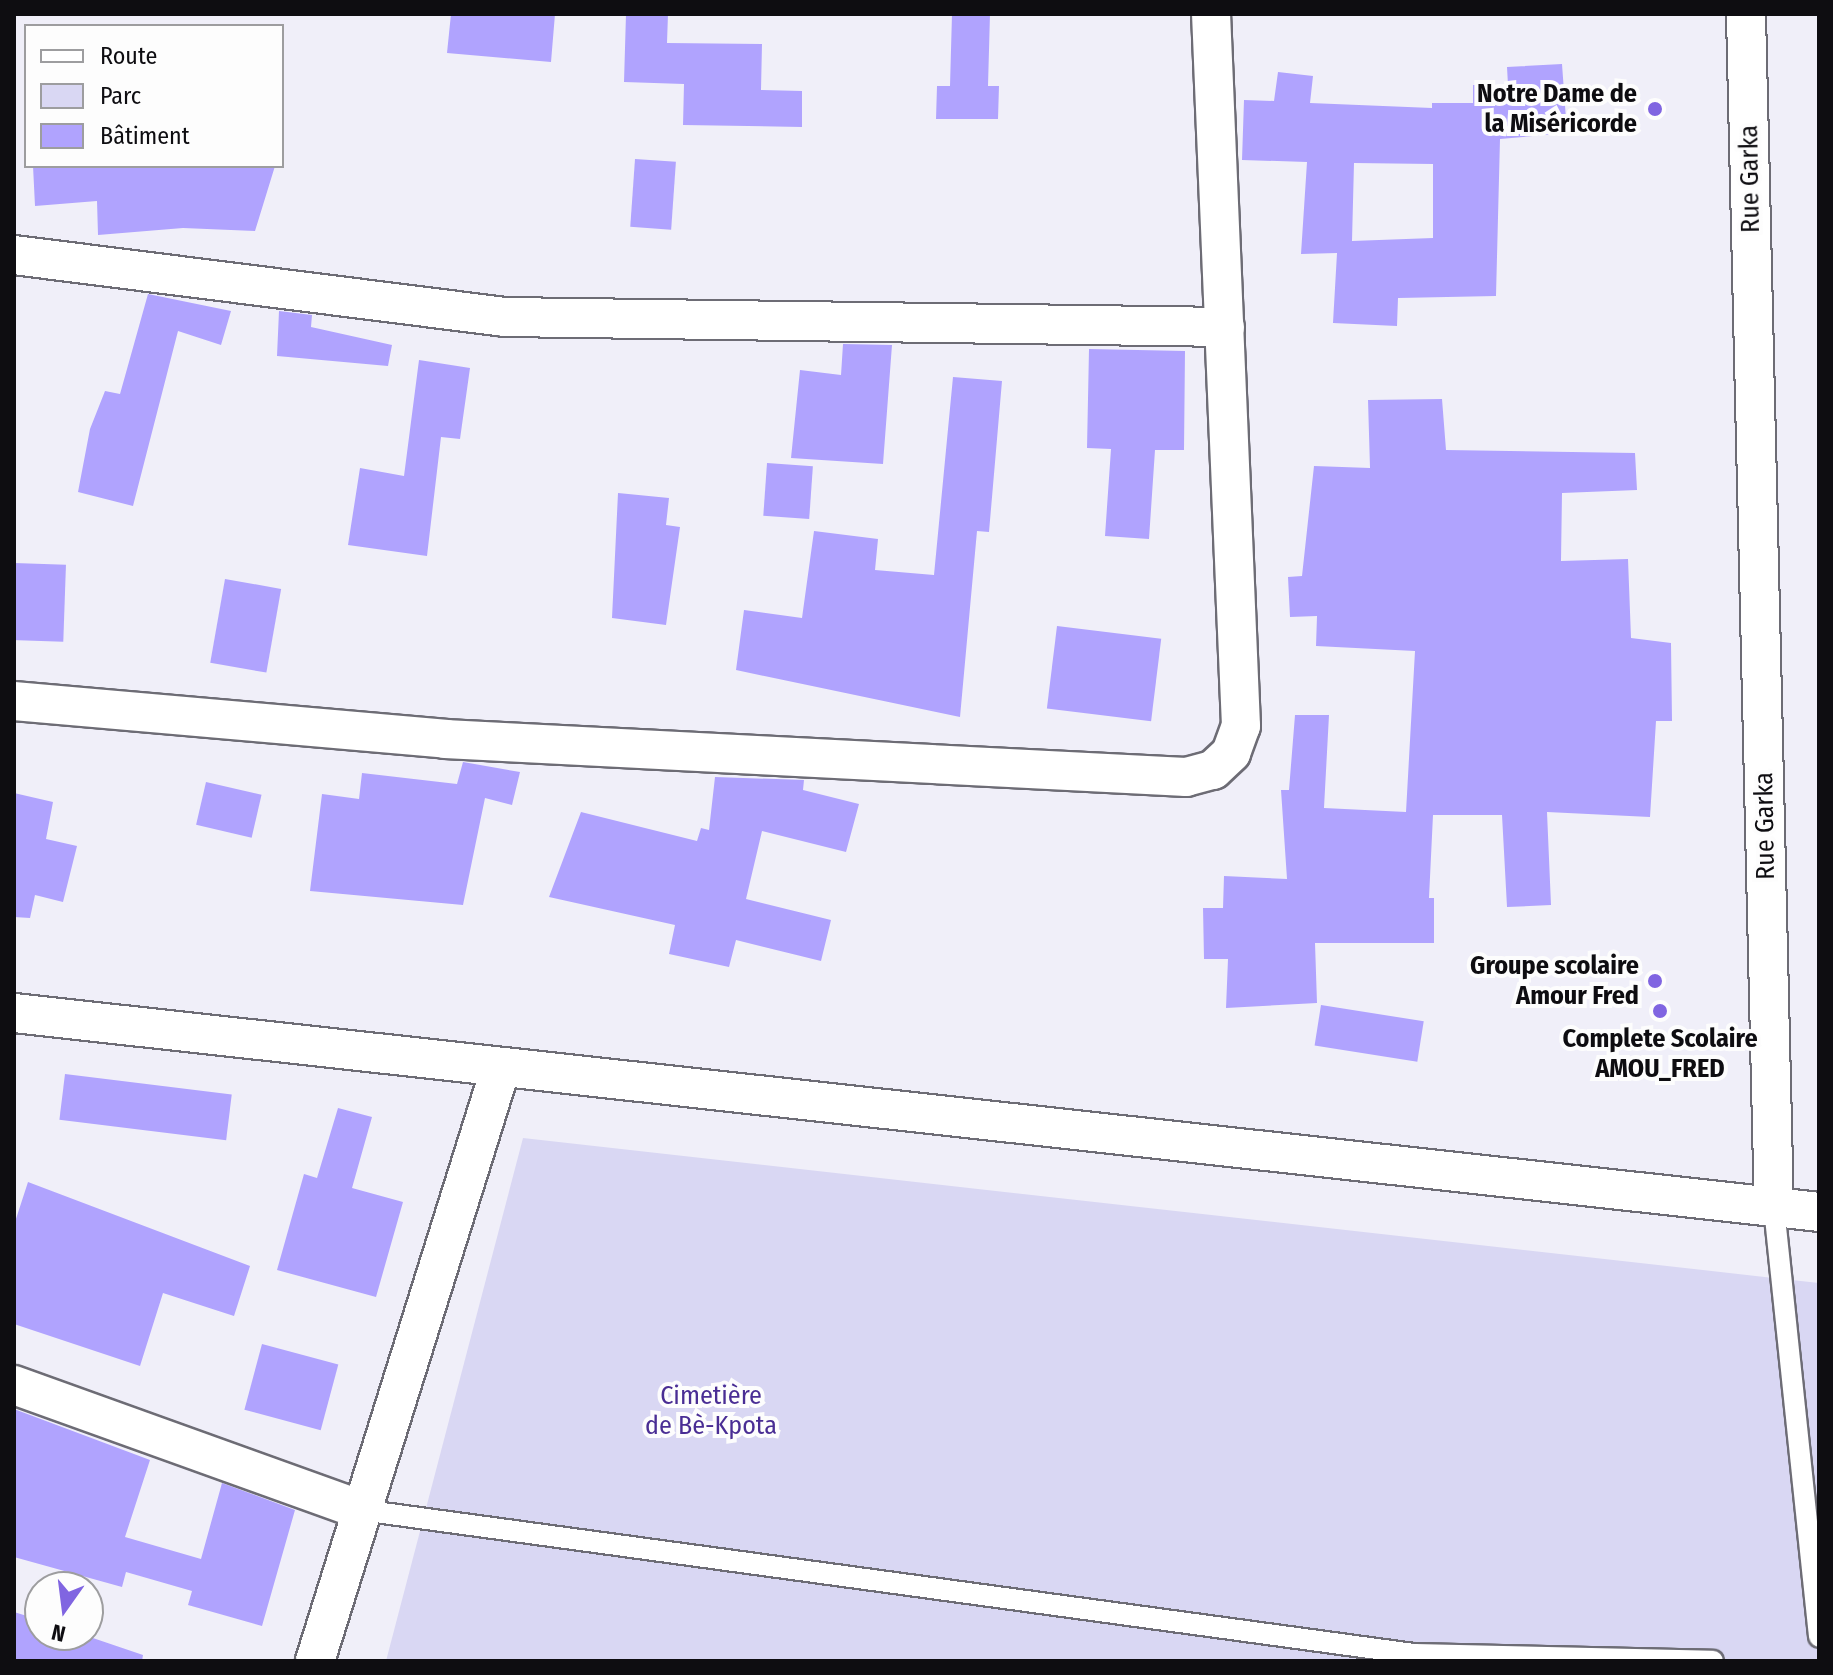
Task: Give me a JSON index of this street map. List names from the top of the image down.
{
  "streets": {
    "street": ["Rue Garka"]
  },
  "parks": ["Cimetière de Bè-Kpota"],
  "places": ["Notre Dame de la Miséricorde", "Groupe scolaire Amour Fred", "Complete Scolaire AMOU_FRED"],
  "legend": ["Route", "Parc", "Bâtiment"],
  "north": "bottom"
}
